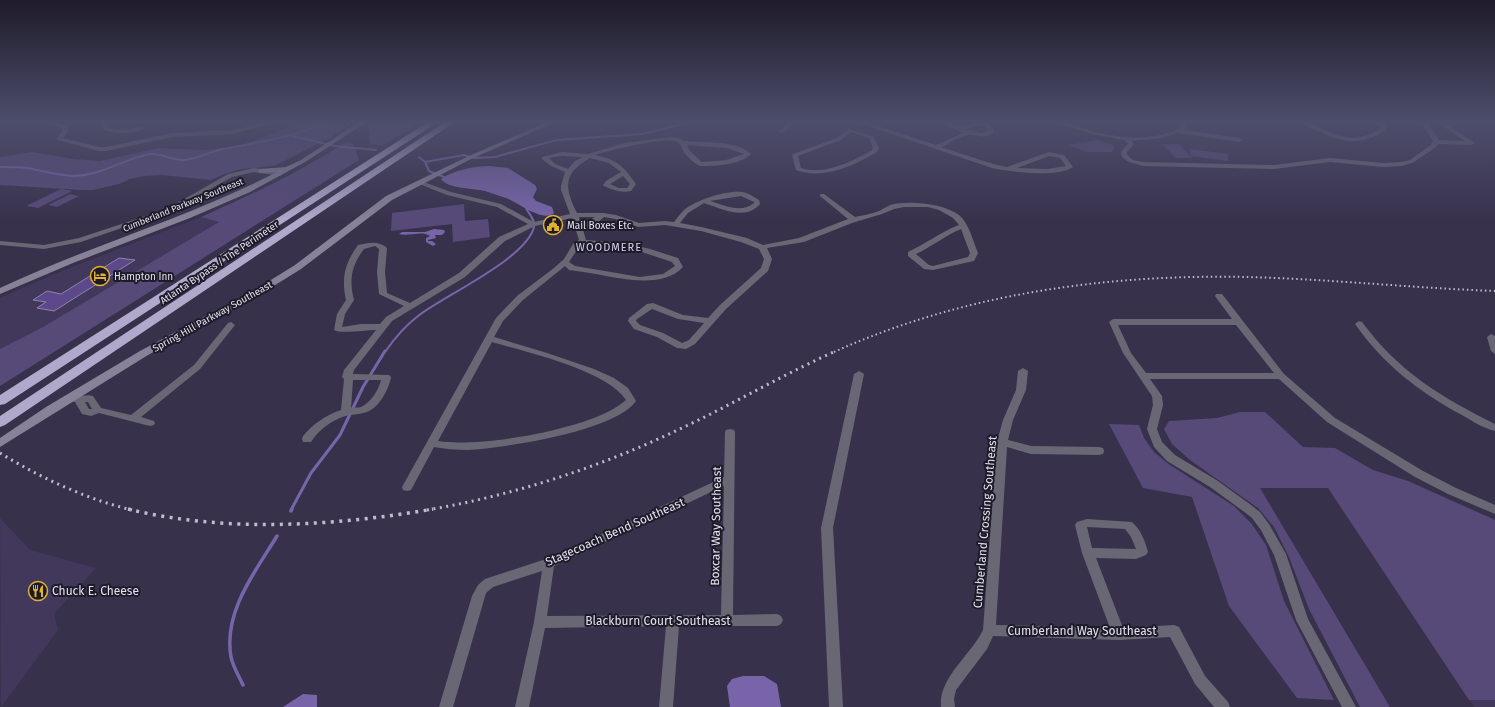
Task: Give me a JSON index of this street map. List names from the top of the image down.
{
  "streets": {
    "highway": ["Atlanta Bypass / The Perimeter"],
    "street": [
      "Cumberland Parkway Southeast",
      "Spring Hill Parkway Southeast",
      "Cumberland Crossing Southeast",
      "Boxcar Way Southeast",
      "Stagecoach Bend Southeast",
      "Blackburn Court Southeast",
      "Cumberland Way Southeast"
    ]
  },
  "crossings": [
    ["Cumberland Crossing Southeast", "Cumberland Way Southeast"],
    ["Boxcar Way Southeast", "Stagecoach Bend Southeast"],
    ["Boxcar Way Southeast", "Blackburn Court Southeast"]
  ],
  "districts": ["WOODMERE"],
  "places": {
    "public building": ["Mail Boxes Etc."],
    "hotel": ["Hampton Inn"],
    "restaurant": ["Chuck E. Cheese"]
  }
}
